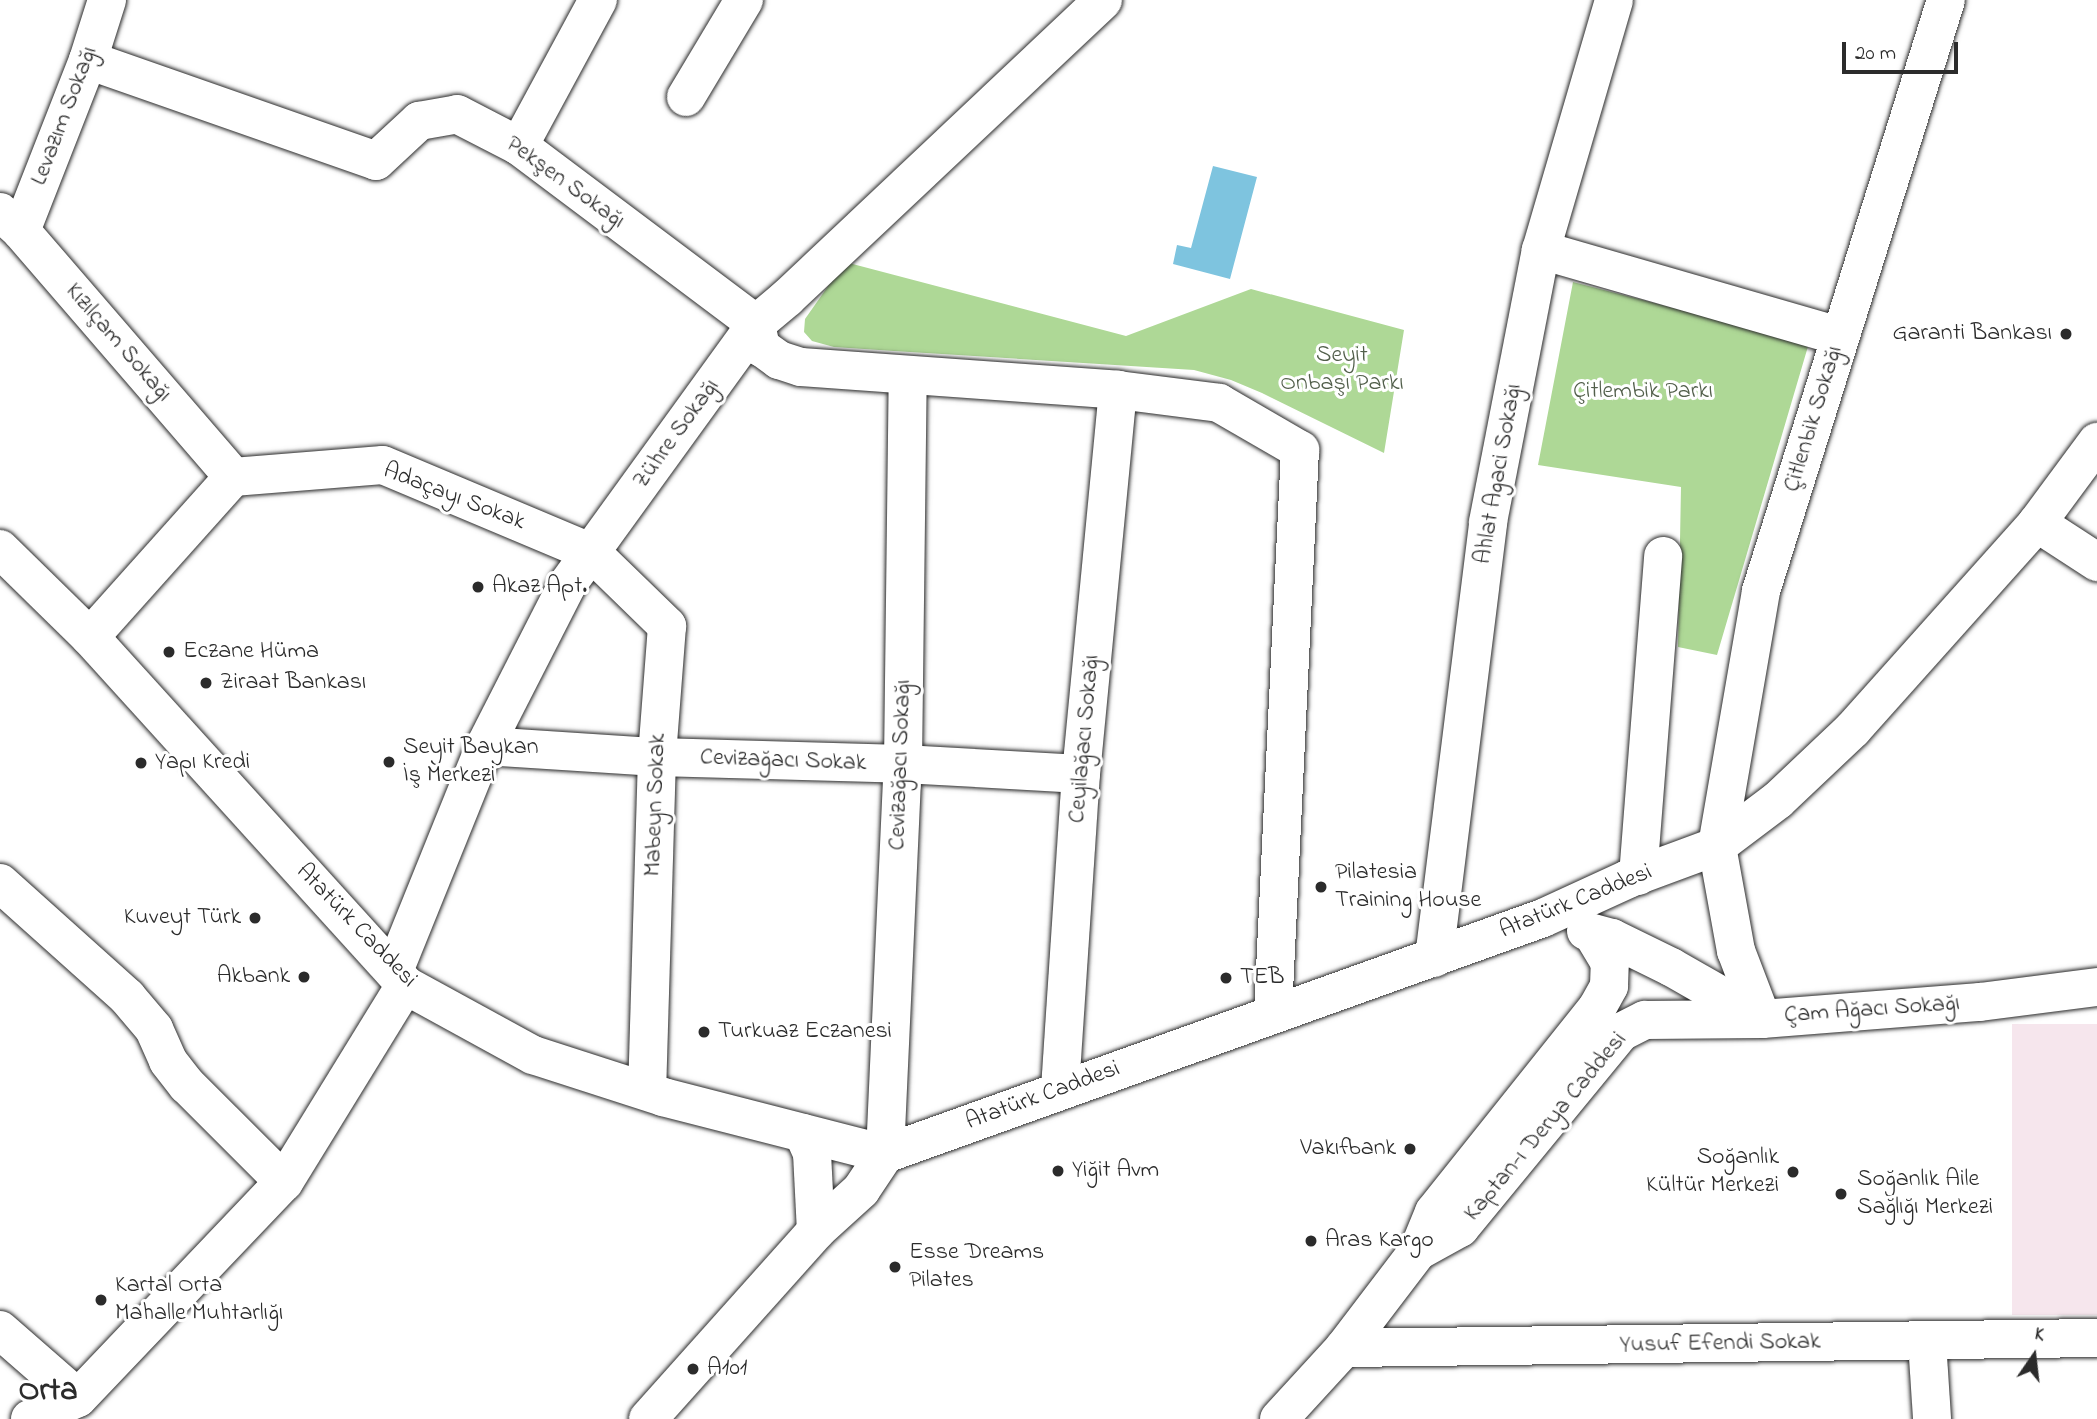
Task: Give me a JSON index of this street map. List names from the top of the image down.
{
  "streets": {
    "street": [
      "Levazım Sokağı",
      "Pekşen Sokağı",
      "Kızılçam Sokağı",
      "Çitlenbik Sokağı",
      "Zühre Sokağı",
      "Ahlat Agaci Sokağı",
      "Adaçayı Sokak",
      "Ceyilağacı Sokağı",
      "Cevizağacı Sokak",
      "Cevizağacı Sokağı",
      "Mabeyn Sokak",
      "Atatürk Caddesi",
      "Çam Ağacı Sokağı",
      "Kaptan-ı Derya Caddesi",
      "Yusuf Efendi Sokak"
    ]
  },
  "crossings": [
    ["Levazım Sokağı", "Pekşen Sokağı"],
    ["Levazım Sokağı", "Kızılçam Sokağı"],
    ["Pekşen Sokağı", "Zühre Sokağı"],
    ["Kızılçam Sokağı", "Adaçayı Sokak"],
    ["Çitlenbik Sokağı", "Atatürk Caddesi"],
    ["Zühre Sokağı", "Adaçayı Sokak"],
    ["Zühre Sokağı", "Cevizağacı Sokak"],
    ["Zühre Sokağı", "Mabeyn Sokak"],
    ["Zühre Sokağı", "Atatürk Caddesi"],
    ["Ahlat Agaci Sokağı", "Atatürk Caddesi"],
    ["Adaçayı Sokak", "Mabeyn Sokak"],
    ["Ceyilağacı Sokağı", "Cevizağacı Sokak"],
    ["Ceyilağacı Sokağı", "Atatürk Caddesi"],
    ["Cevizağacı Sokak", "Cevizağacı Sokağı"],
    ["Cevizağacı Sokak", "Mabeyn Sokak"],
    ["Cevizağacı Sokağı", "Atatürk Caddesi"],
    ["Mabeyn Sokak", "Atatürk Caddesi"],
    ["Atatürk Caddesi", "Çam Ağacı Sokağı"],
    ["Çam Ağacı Sokağı", "Kaptan-ı Derya Caddesi"],
    ["Kaptan-ı Derya Caddesi", "Yusuf Efendi Sokak"]
  ],
  "districts": ["Orta"],
  "parks": ["Seyit Onbaşı Parkı", "Çitlembik Parkı"],
  "places": [
    "Garanti Bankası",
    "Akaz Apt.",
    "Eczane Hüma",
    "Ziraat Bankası",
    "Seyit Baykan İş Merkezi",
    "Yapı Kredi",
    "Pilatesia Training House",
    "Kuveyt Türk",
    "Akbank",
    "TEB",
    "Turkuaz Eczanesi",
    "Vakıfbank",
    "Yiğit Avm",
    "Soğanlık Kültür Merkezi",
    "Soğanlık Aile Sağlığı Merkezi",
    "Aras Kargo",
    "Esse Dreams Pilates",
    "Kartal Orta Mahalle Muhtarlığı",
    "A101"
  ],
  "scale_bar": "20 m",
  "north": "top"
}
